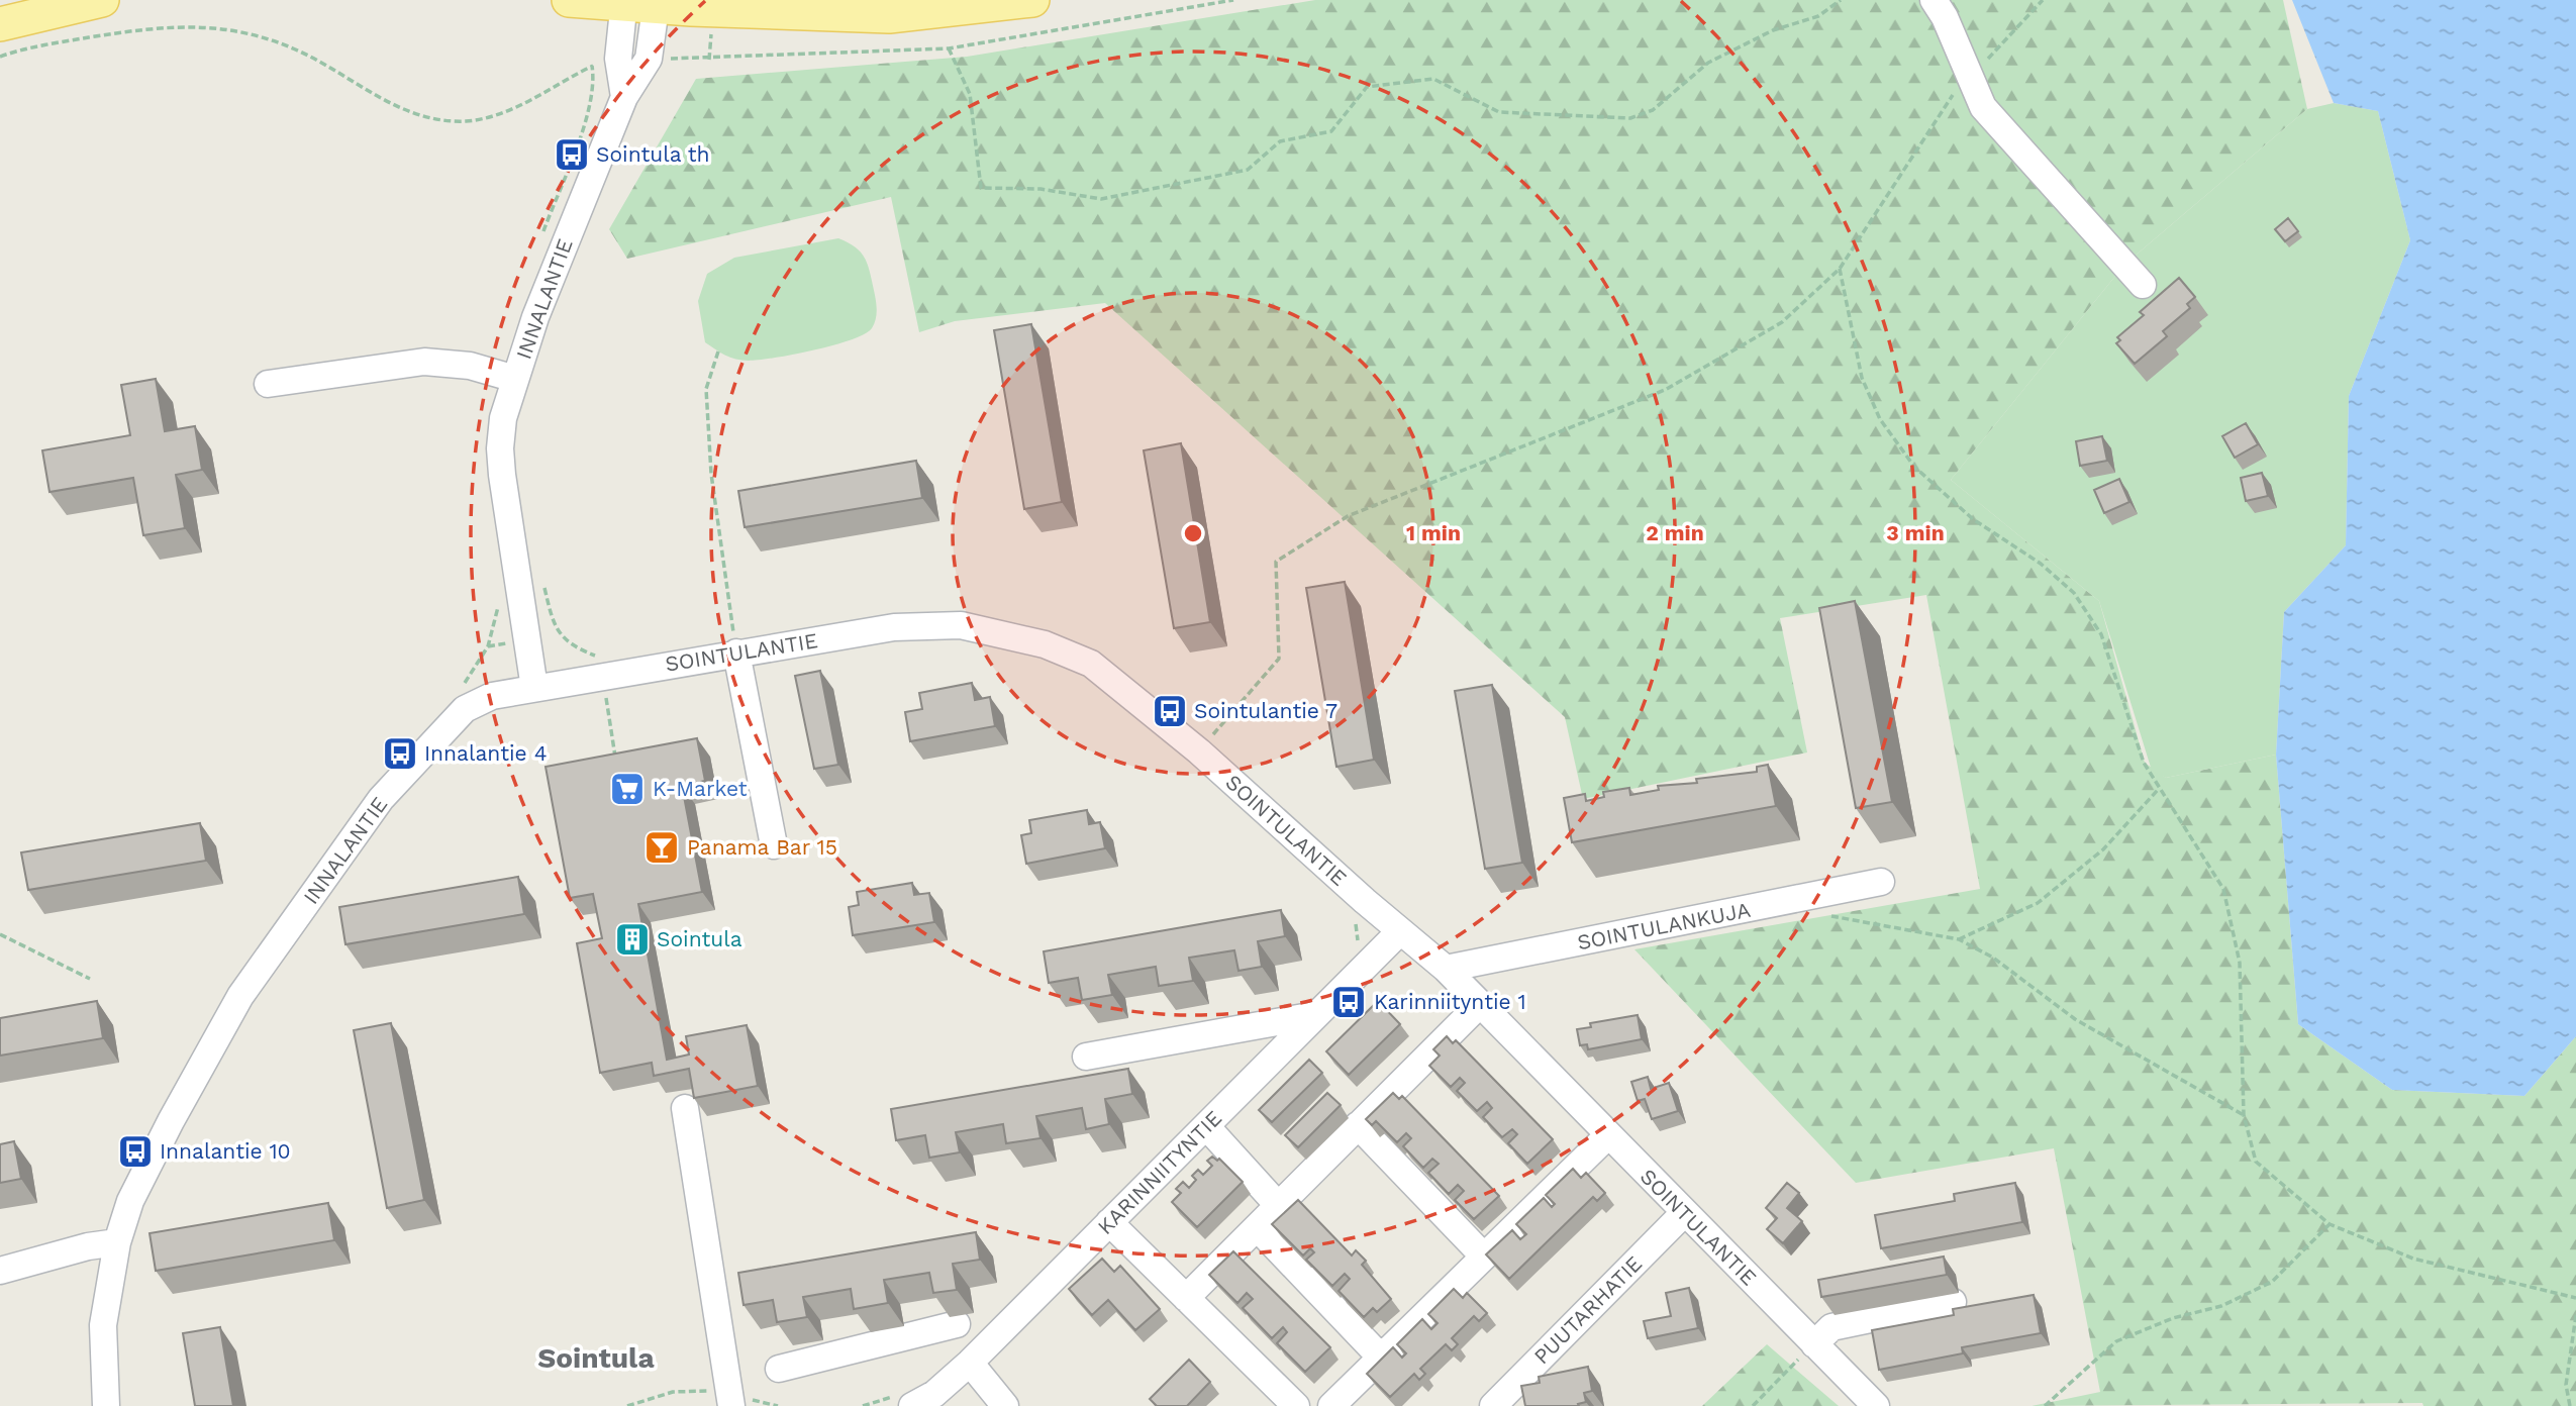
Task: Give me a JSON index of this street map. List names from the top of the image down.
{
  "streets": {
    "street": [
      "INNALANTIE",
      "SOINTULANTIE",
      "SOINTULANKUJA",
      "KARINNIITYNTIE",
      "PUUTARHATIE"
    ]
  },
  "crossings": [
    ["INNALANTIE", "SOINTULANTIE"],
    ["SOINTULANTIE", "SOINTULANKUJA"],
    ["SOINTULANTIE", "KARINNIITYNTIE"],
    ["SOINTULANTIE", "PUUTARHATIE"]
  ],
  "districts": ["Sointula"],
  "places": {
    "bus stop": [
      "Sointula th",
      "Sointulantie 7",
      "Innalantie 4",
      "Karinniityntie 1",
      "Innalantie 10"
    ],
    "supermarket": ["K-Market"],
    "bar": ["Panama Bar 15"],
    "building": ["Sointula"]
  },
  "rings": ["1 min", "2 min", "3 min"]
}
